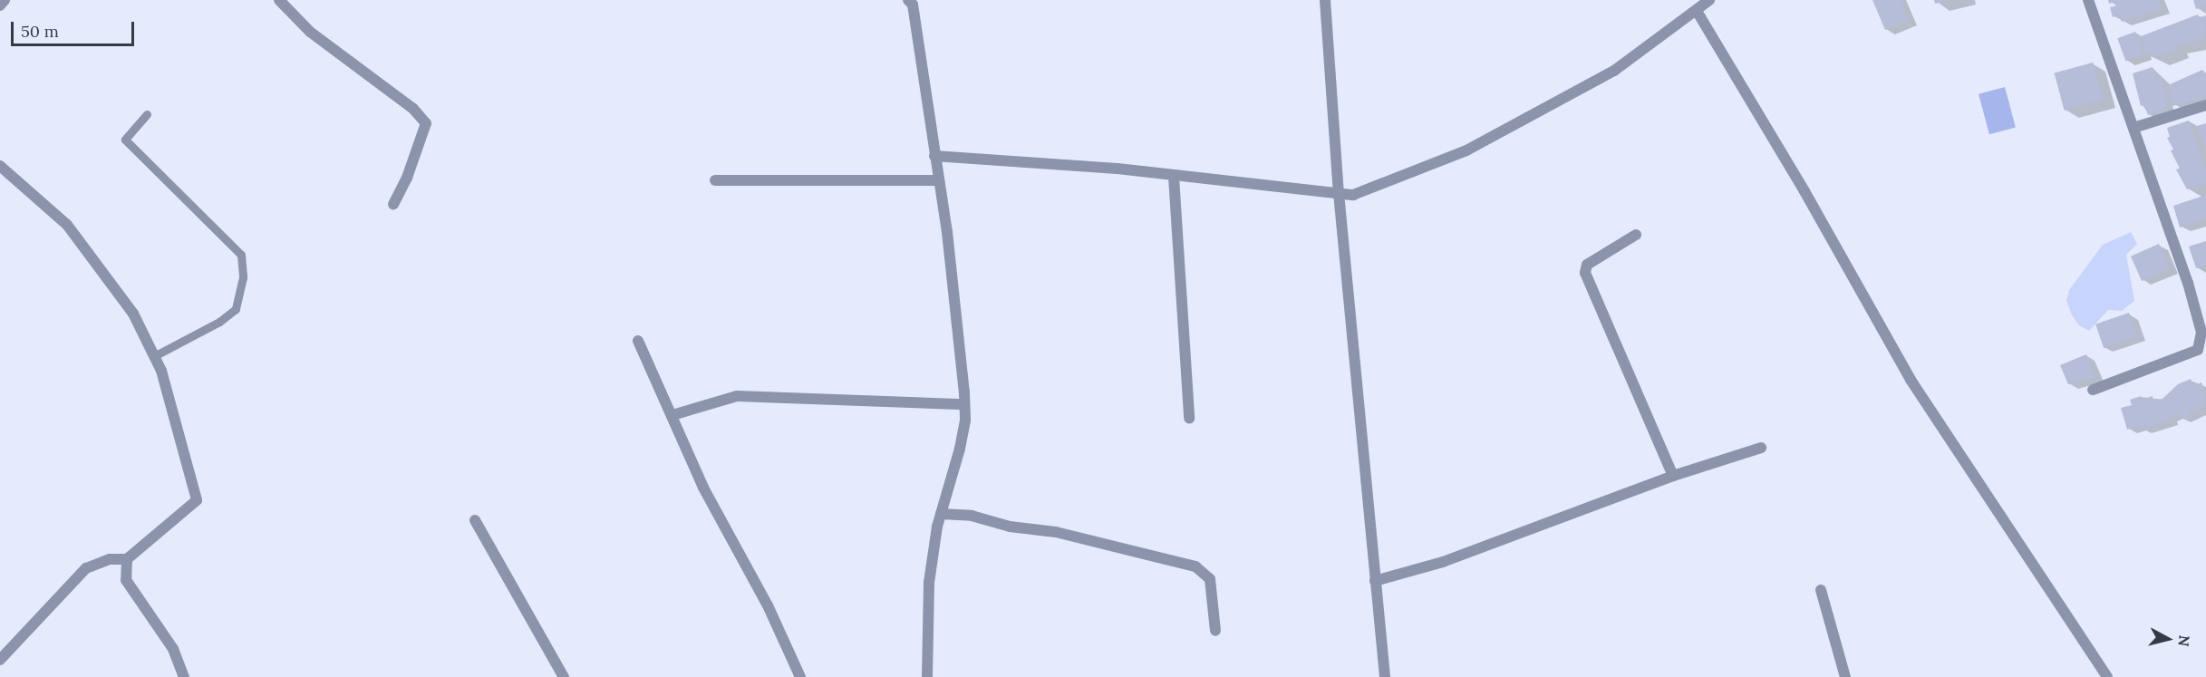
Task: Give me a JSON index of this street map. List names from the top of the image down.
{
  "scale_bar": "50 m",
  "north": "right"
}
